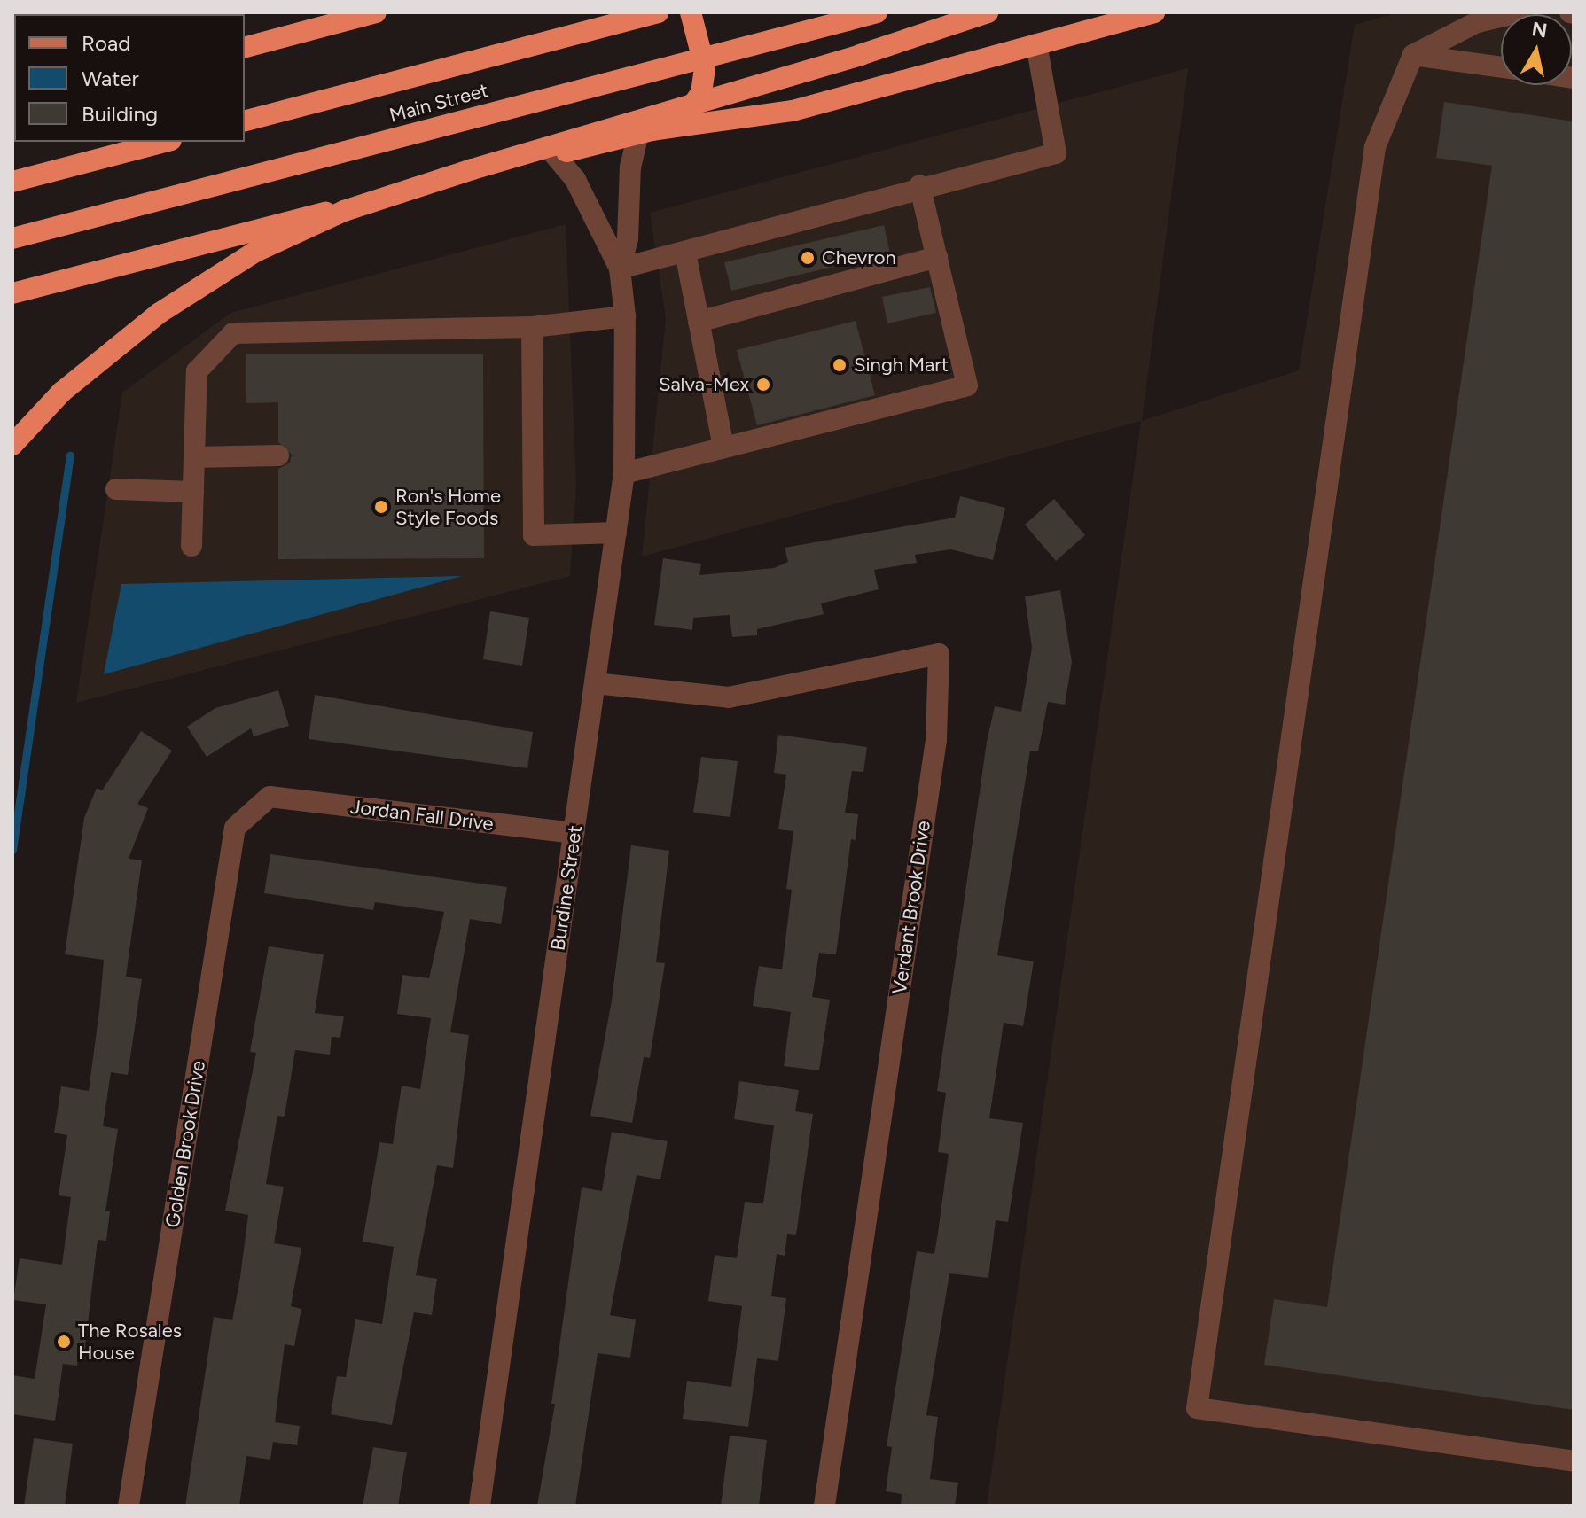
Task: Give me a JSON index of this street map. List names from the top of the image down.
{
  "streets": {
    "highway": ["Main Street"],
    "street": [
      "Jordan Fall Drive",
      "Burdine Street",
      "Verdant Brook Drive",
      "Golden Brook Drive"
    ]
  },
  "crossings": [
    ["Jordan Fall Drive", "Burdine Street"],
    ["Jordan Fall Drive", "Golden Brook Drive"],
    ["Burdine Street", "Verdant Brook Drive"]
  ],
  "places": [
    "Chevron",
    "Singh Mart",
    "Salva-Mex",
    "Ron's Home Style Foods",
    "The Rosales House"
  ],
  "legend": ["Road", "Water", "Building"],
  "north": "top"
}
